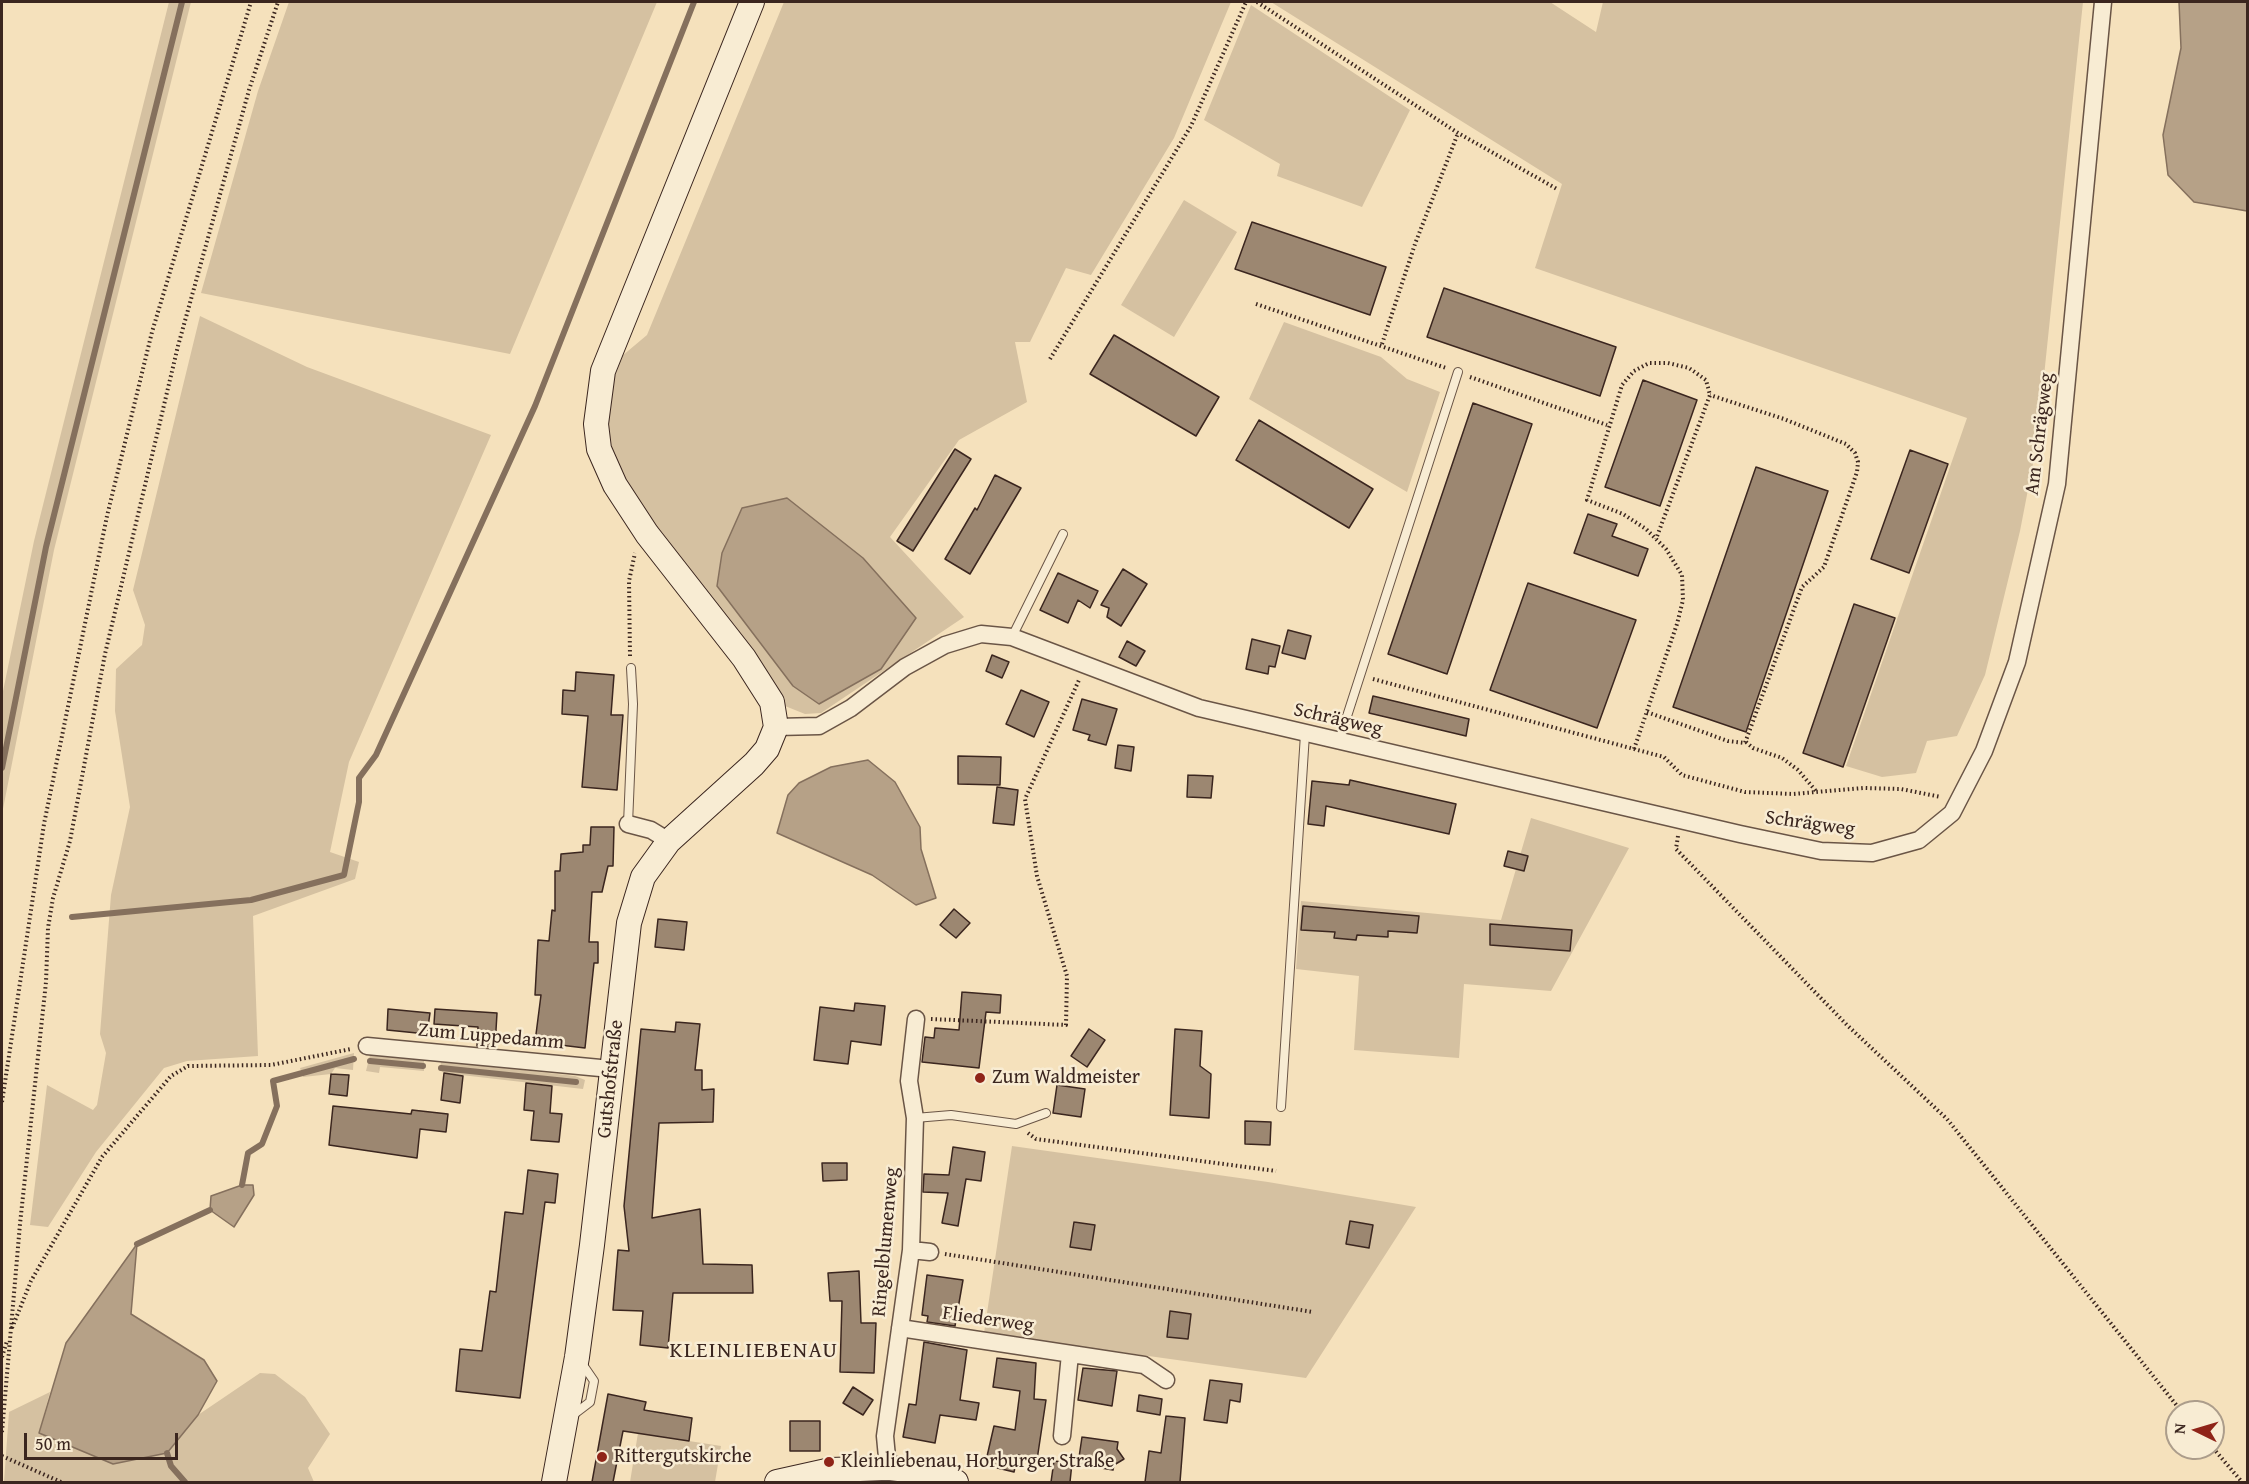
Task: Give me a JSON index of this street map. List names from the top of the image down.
{
  "streets": {
    "street": [
      "Am Schrägweg",
      "Schrägweg",
      "Zum Luppedamm",
      "Gutshofstraße",
      "Ringelblumenweg",
      "Fliederweg"
    ]
  },
  "crossings": [
    ["Am Schrägweg", "Schrägweg"],
    ["Schrägweg", "Gutshofstraße"],
    ["Zum Luppedamm", "Gutshofstraße"],
    ["Ringelblumenweg", "Fliederweg"]
  ],
  "districts": ["KLEINLIEBENAU"],
  "places": ["Zum Waldmeister", "Rittergutskirche", "Kleinliebenau, Horburger Straße"],
  "scale_bar": "50 m",
  "north": "left"
}
